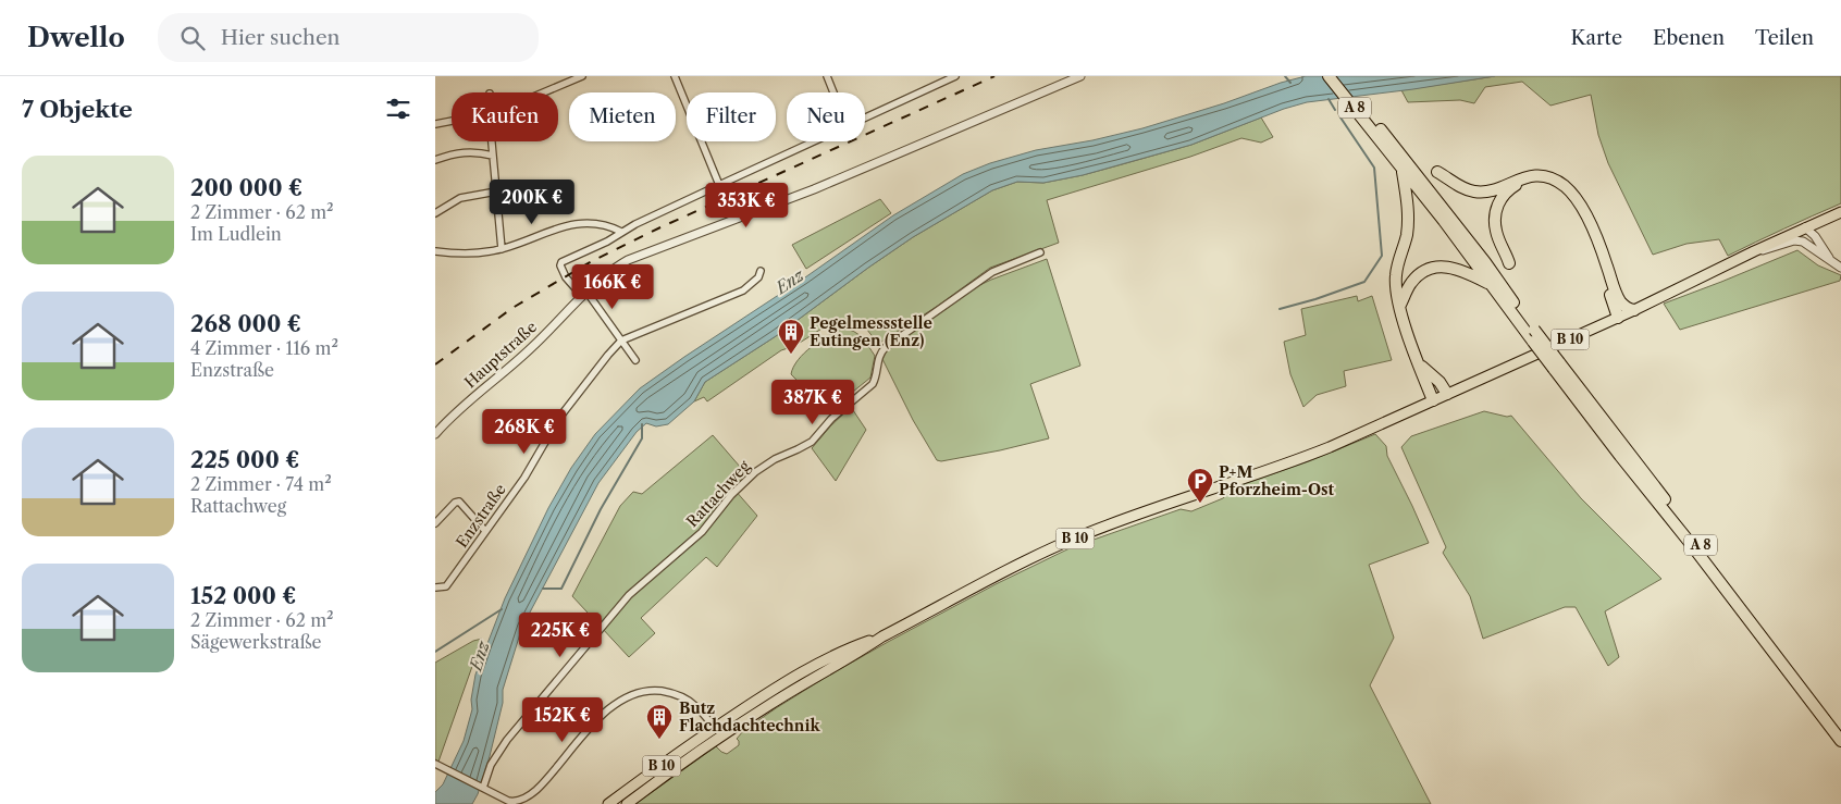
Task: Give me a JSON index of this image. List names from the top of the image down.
{
  "streets": {
    "highway": ["A 8"],
    "main road": ["B 10"],
    "street": ["Hauptstraße", "Rattachweg", "Enzstraße"]
  },
  "water": ["Enz"],
  "places": {
    "building": ["Pegelmessstelle Eutingen (Enz)", "Butz Flachdachtechnik"],
    "parking": ["P+M Pforzheim-Ost"]
  },
  "page": {
    "header": "Dwello",
    "search": "Hier suchen",
    "nav": ["Karte", "Ebenen", "Teilen"],
    "heading": "7 Objekte",
    "chip": [
      "Kaufen",
      "Mieten",
      "Filter",
      "Neu"
    ],
    "list": [
      {
        "name": "200 000 €",
        "note": "2 Zimmer · 62 m² · Im Ludlein"
      },
      {
        "name": "268 000 €",
        "note": "4 Zimmer · 116 m² · Enzstraße"
      },
      {
        "name": "225 000 €",
        "note": "2 Zimmer · 74 m² · Rattachweg"
      },
      {
        "name": "152 000 €",
        "note": "2 Zimmer · 62 m² · Sägewerkstraße"
      }
    ],
    "price": [
      "200K €",
      "353K €",
      "166K €",
      "387K €",
      "268K €",
      "225K €",
      "152K €"
    ]
  }
}
